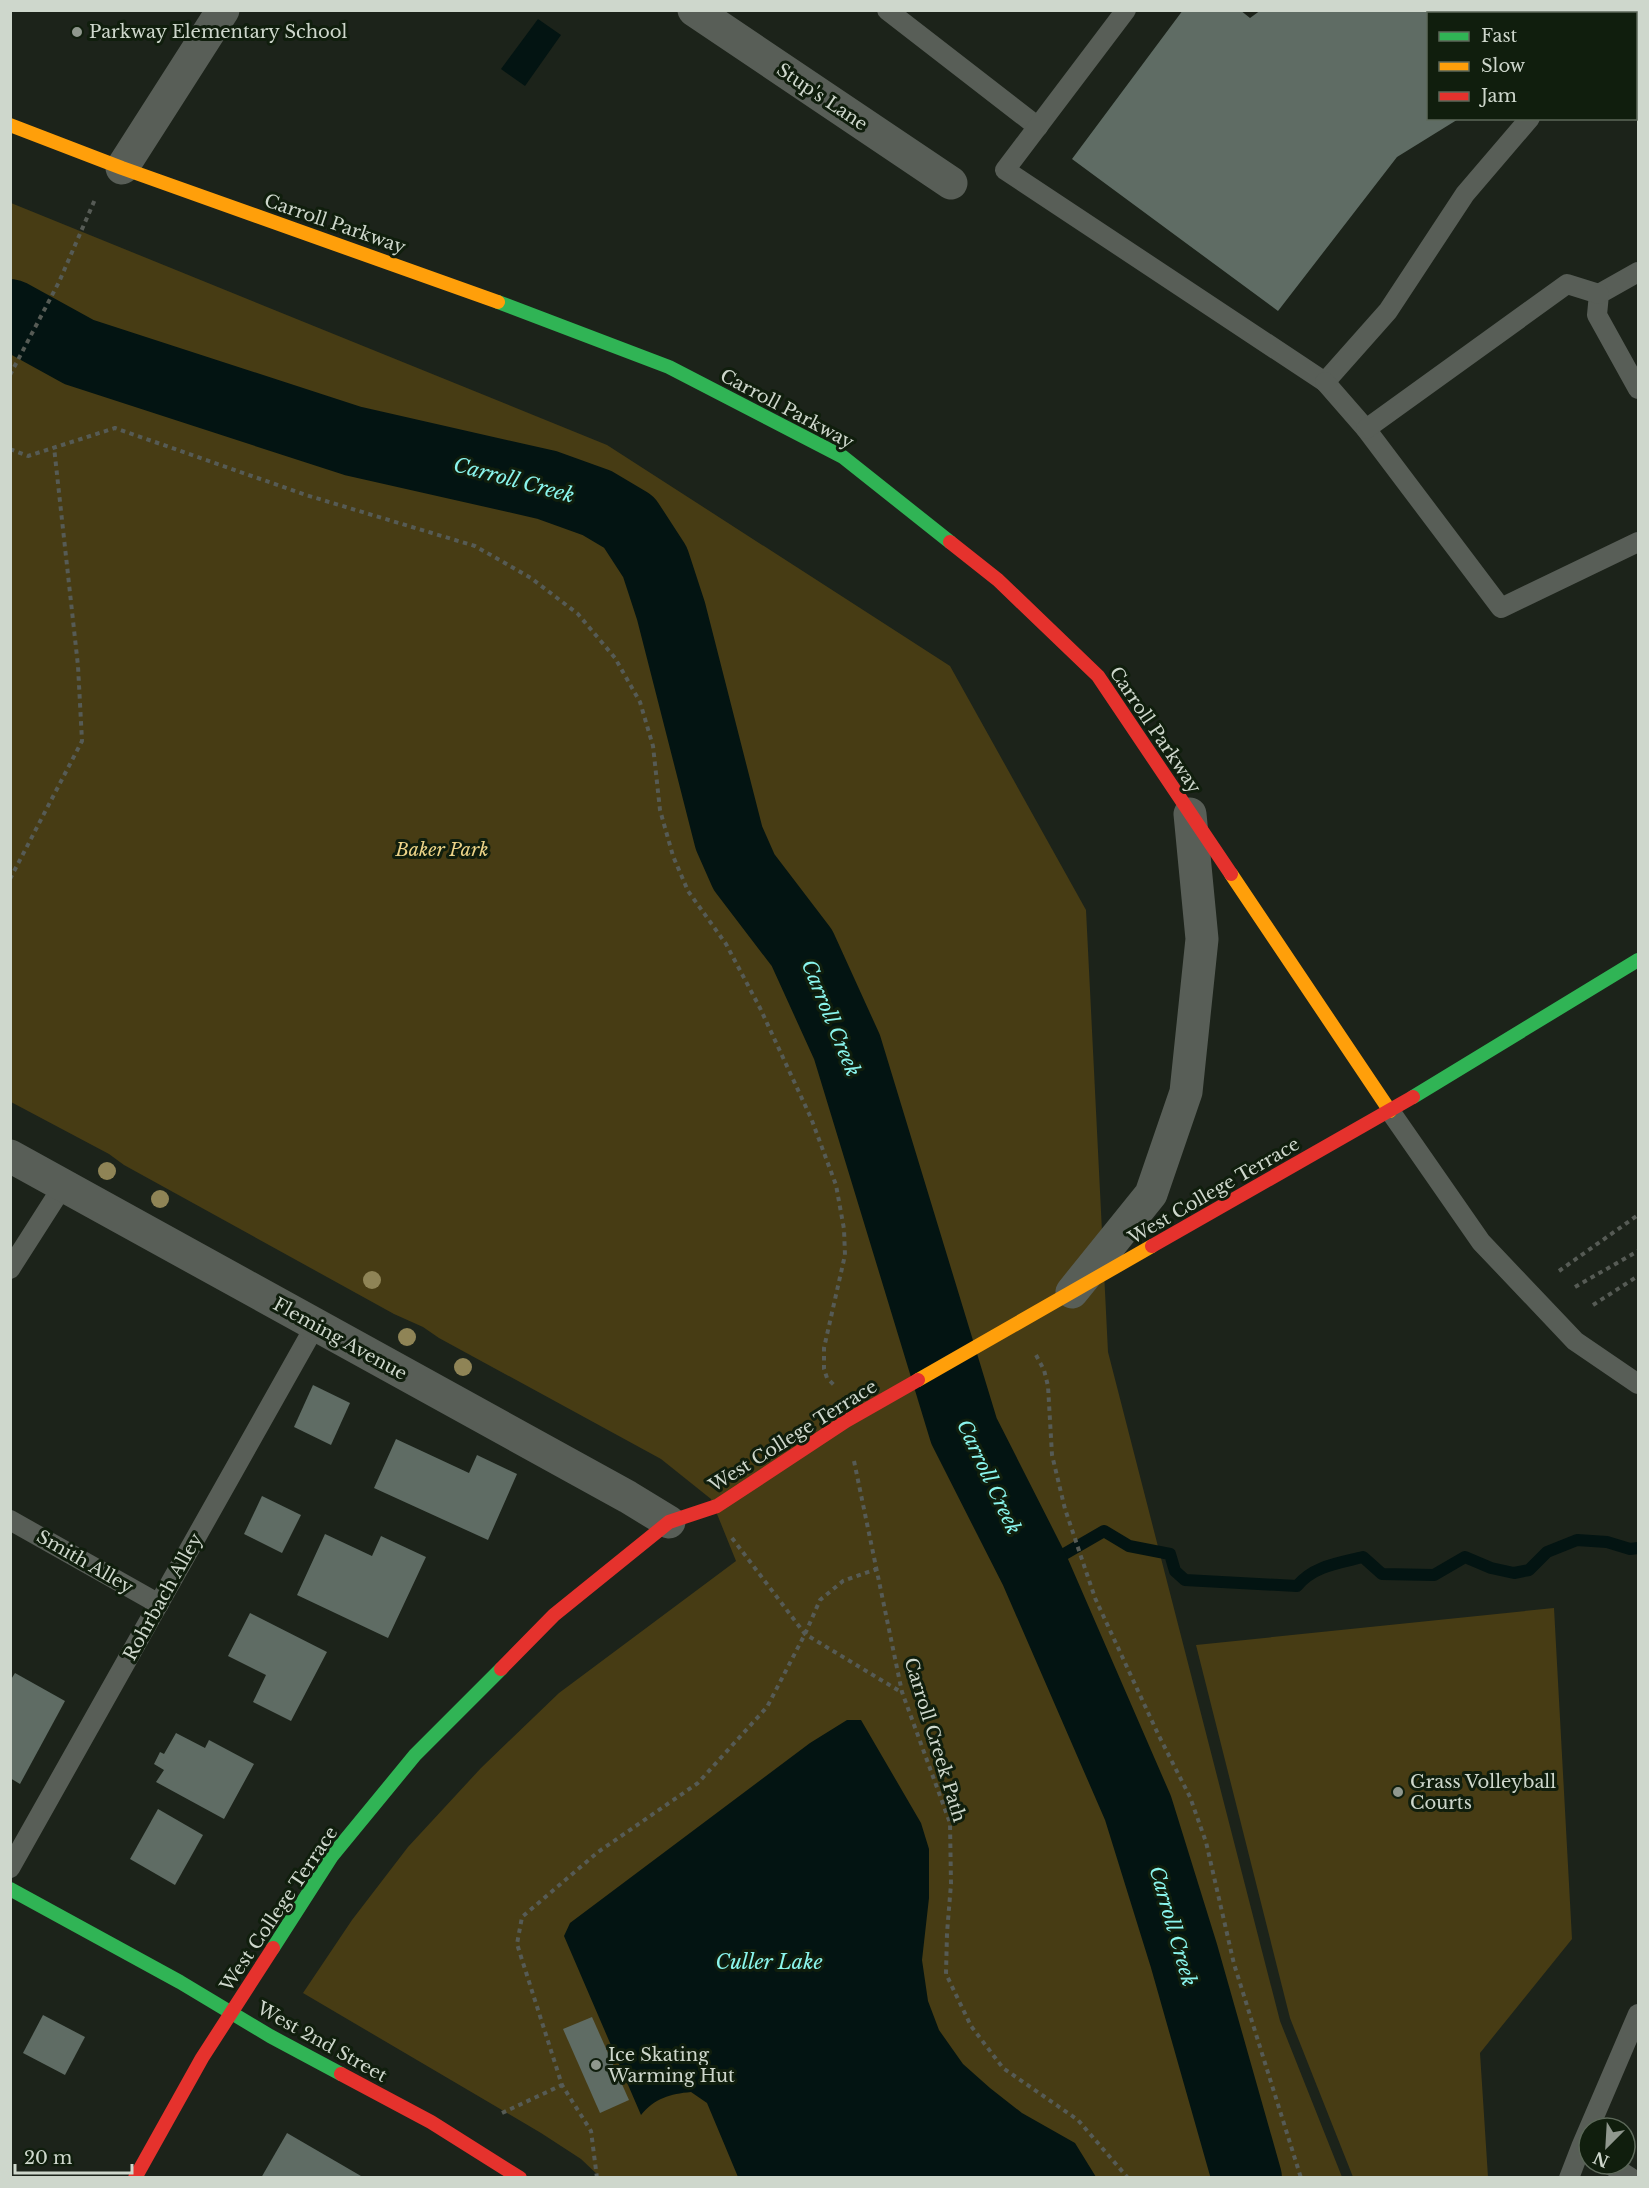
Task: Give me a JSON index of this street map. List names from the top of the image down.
{
  "streets": {
    "street": [
      "Stup's Lane",
      "Carroll Parkway",
      "West College Terrace",
      "Fleming Avenue",
      "West 2nd Street"
    ],
    "lane": ["Smith Alley", "Rohrbach Alley"],
    "path": ["Carroll Creek Path"]
  },
  "crossings": [
    ["Carroll Parkway", "West College Terrace"],
    ["West College Terrace", "Fleming Avenue"],
    ["West College Terrace", "Carroll Creek Path"],
    ["West College Terrace", "West 2nd Street"],
    ["Fleming Avenue", "Rohrbach Alley"],
    ["Smith Alley", "Rohrbach Alley"]
  ],
  "water": ["Carroll Creek", "Culler Lake"],
  "parks": ["Baker Park"],
  "places": ["Parkway Elementary School", "Grass Volleyball Courts", "Ice Skating Warming Hut"],
  "legend": ["Fast", "Slow", "Jam"],
  "scale_bar": "20 m",
  "north": "bottom left"
}
